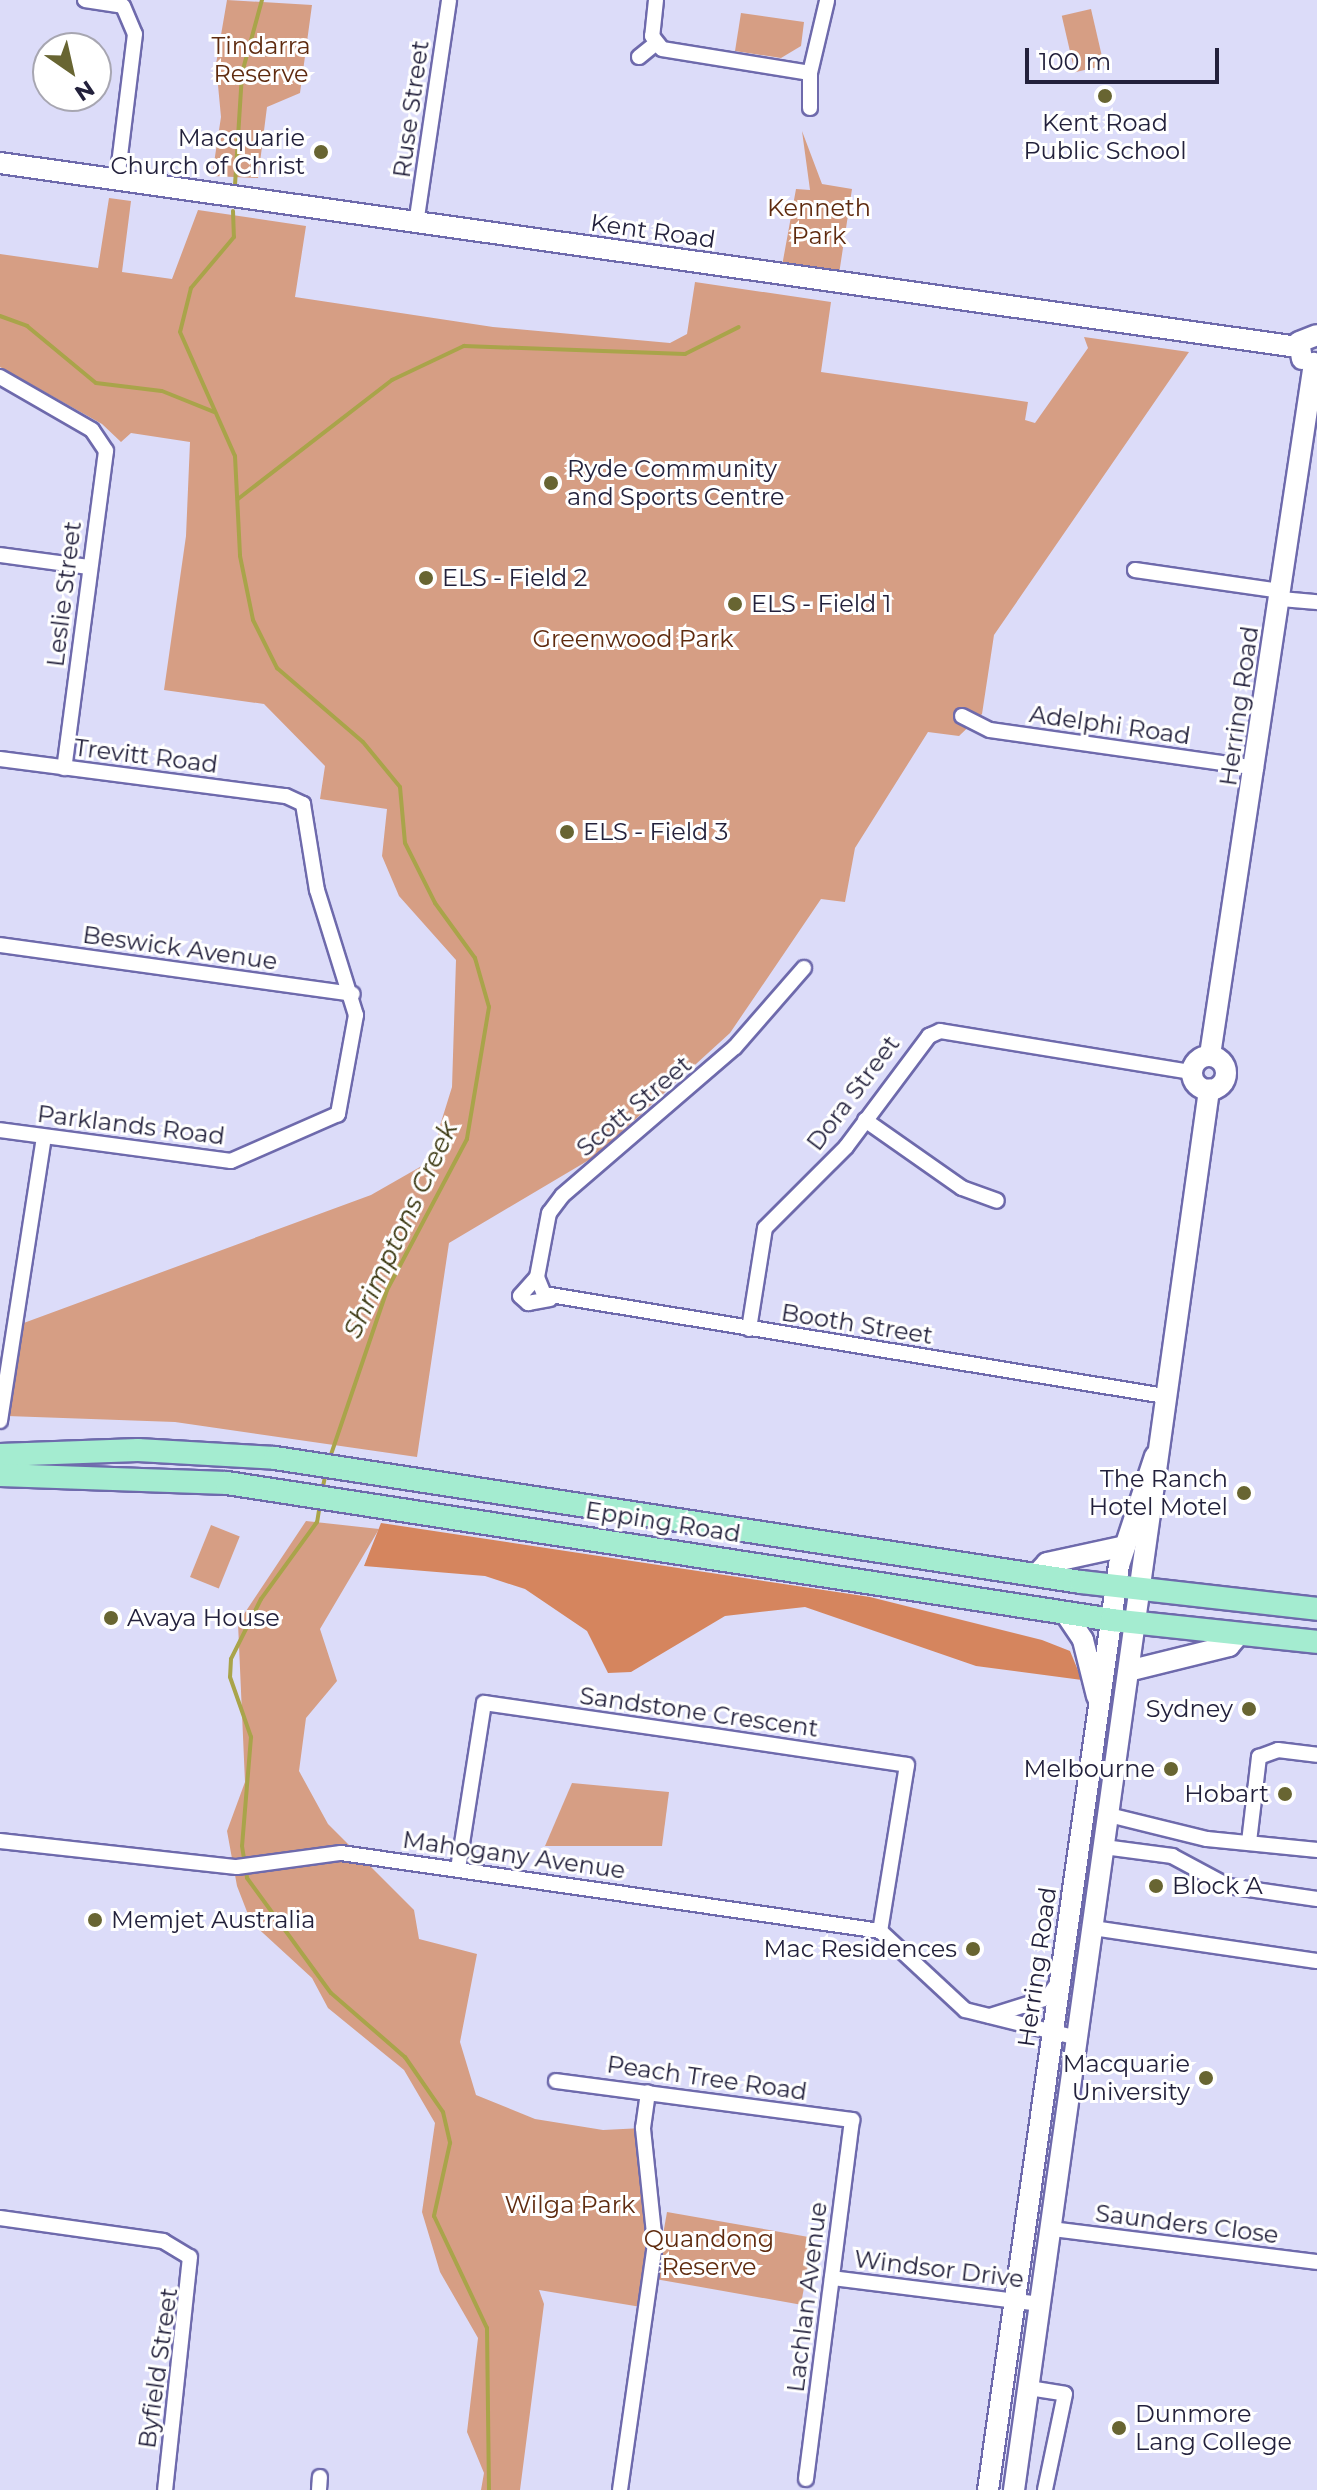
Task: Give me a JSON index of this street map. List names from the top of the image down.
{
  "streets": {
    "main road": ["Epping Road"],
    "street": [
      "Ruse Street",
      "Kent Road",
      "Leslie Street",
      "Herring Road",
      "Adelphi Road",
      "Trevitt Road",
      "Beswick Avenue",
      "Dora Street",
      "Scott Street",
      "Parklands Road",
      "Booth Street",
      "Sandstone Crescent",
      "Mahogany Avenue",
      "Peach Tree Road",
      "Saunders Close",
      "Windsor Drive",
      "Lachlan Avenue",
      "Byfield Street"
    ]
  },
  "crossings": [
    ["Ruse Street", "Kent Road"],
    ["Leslie Street", "Trevitt Road"],
    ["Herring Road", "Adelphi Road"],
    ["Herring Road", "Booth Street"],
    ["Herring Road", "Epping Road"],
    ["Herring Road", "Saunders Close"],
    ["Herring Road", "Windsor Drive"],
    ["Trevitt Road", "Parklands Road"],
    ["Beswick Avenue", "Parklands Road"],
    ["Dora Street", "Booth Street"],
    ["Scott Street", "Booth Street"],
    ["Sandstone Crescent", "Mahogany Avenue"],
    ["Peach Tree Road", "Lachlan Avenue"],
    ["Windsor Drive", "Lachlan Avenue"]
  ],
  "water": ["Shrimptons Creek"],
  "parks": [
    "Tindarra Reserve",
    "Kenneth Park",
    "Greenwood Park",
    "Wilga Park",
    "Quandong Reserve"
  ],
  "places": [
    "Kent Road Public School",
    "Macquarie Church of Christ",
    "Ryde Community and Sports Centre",
    "ELS - Field 2",
    "ELS - Field 1",
    "ELS - Field 3",
    "The Ranch Hotel Motel",
    "Avaya House",
    "Sydney",
    "Melbourne",
    "Hobart",
    "Block A",
    "Memjet Australia",
    "Mac Residences",
    "Macquarie University",
    "Dunmore Lang College"
  ],
  "scale_bar": "100 m",
  "north": "bottom right"
}
